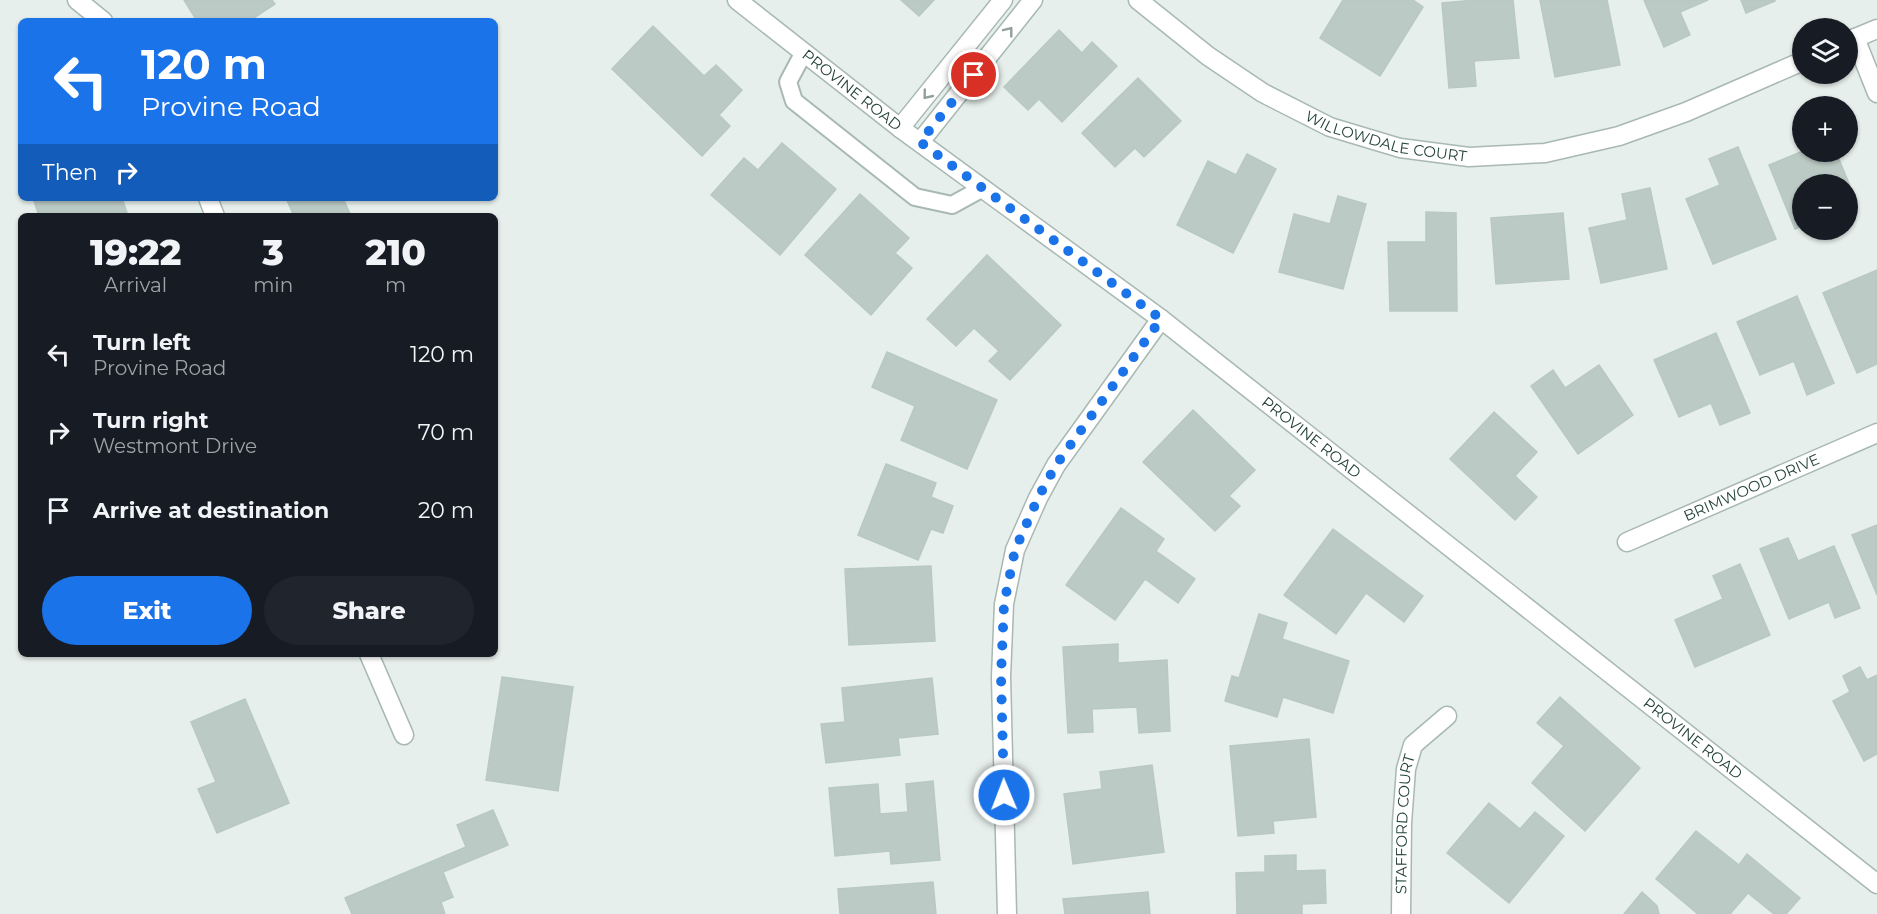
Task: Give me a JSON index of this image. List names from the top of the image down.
{
  "streets": {
    "street": [
      "PROVINE ROAD",
      "WILLOWDALE COURT",
      "BRIMWOOD DRIVE",
      "STAFFORD COURT"
    ]
  },
  "page": {
    "map_buttons": ["+", "−"],
    "turn": ["120 m", "Provine Road"],
    "then": "Then",
    "eta": [
      "19:22",
      "Arrival",
      "3",
      "min",
      "210",
      "m"
    ],
    "list": [
      {
        "name": "Turn left",
        "note": "Provine Road",
        "value": "120 m"
      },
      {
        "name": "Turn right",
        "note": "Westmont Drive",
        "value": "70 m"
      },
      {
        "name": "Arrive at destination",
        "value": "20 m"
      }
    ],
    "buttons": ["Exit", "Share"]
  }
}
